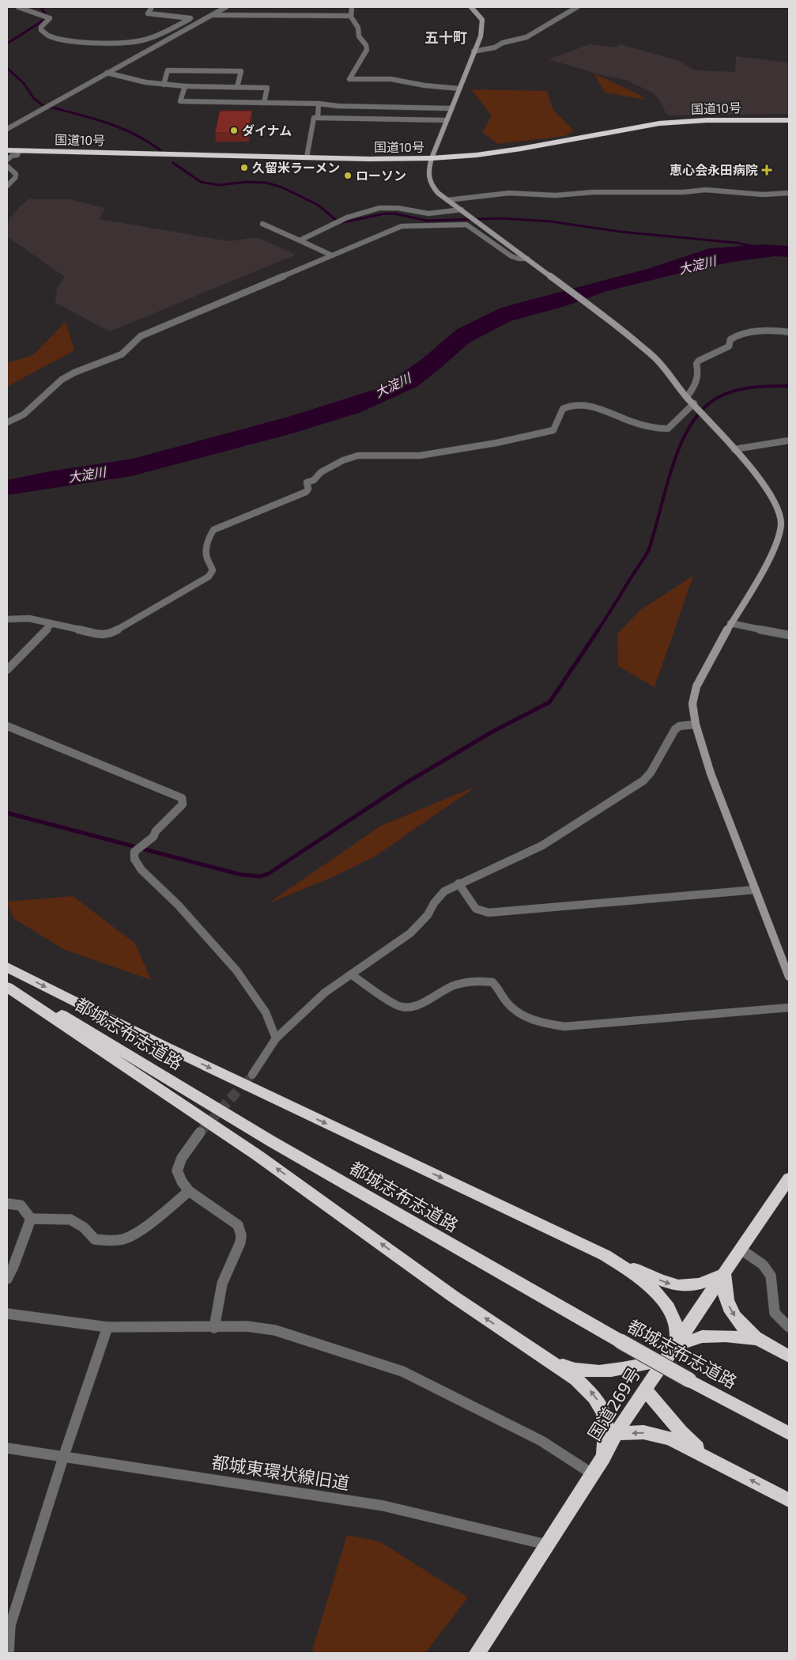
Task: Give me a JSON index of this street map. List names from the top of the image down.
{
  "streets": {
    "highway": ["国道10号", "都城志布志道路", "国道269号"],
    "street": ["都城東環状線旧道"]
  },
  "crossings": [
    ["国道269号", "都城東環状線旧道"]
  ],
  "districts": ["五十町"],
  "water": ["大淀川"],
  "places": {
    "other": ["ダイナム", "久留米ラーメン", "ローソン"],
    "health": ["恵心会永田病院"]
  }
}
